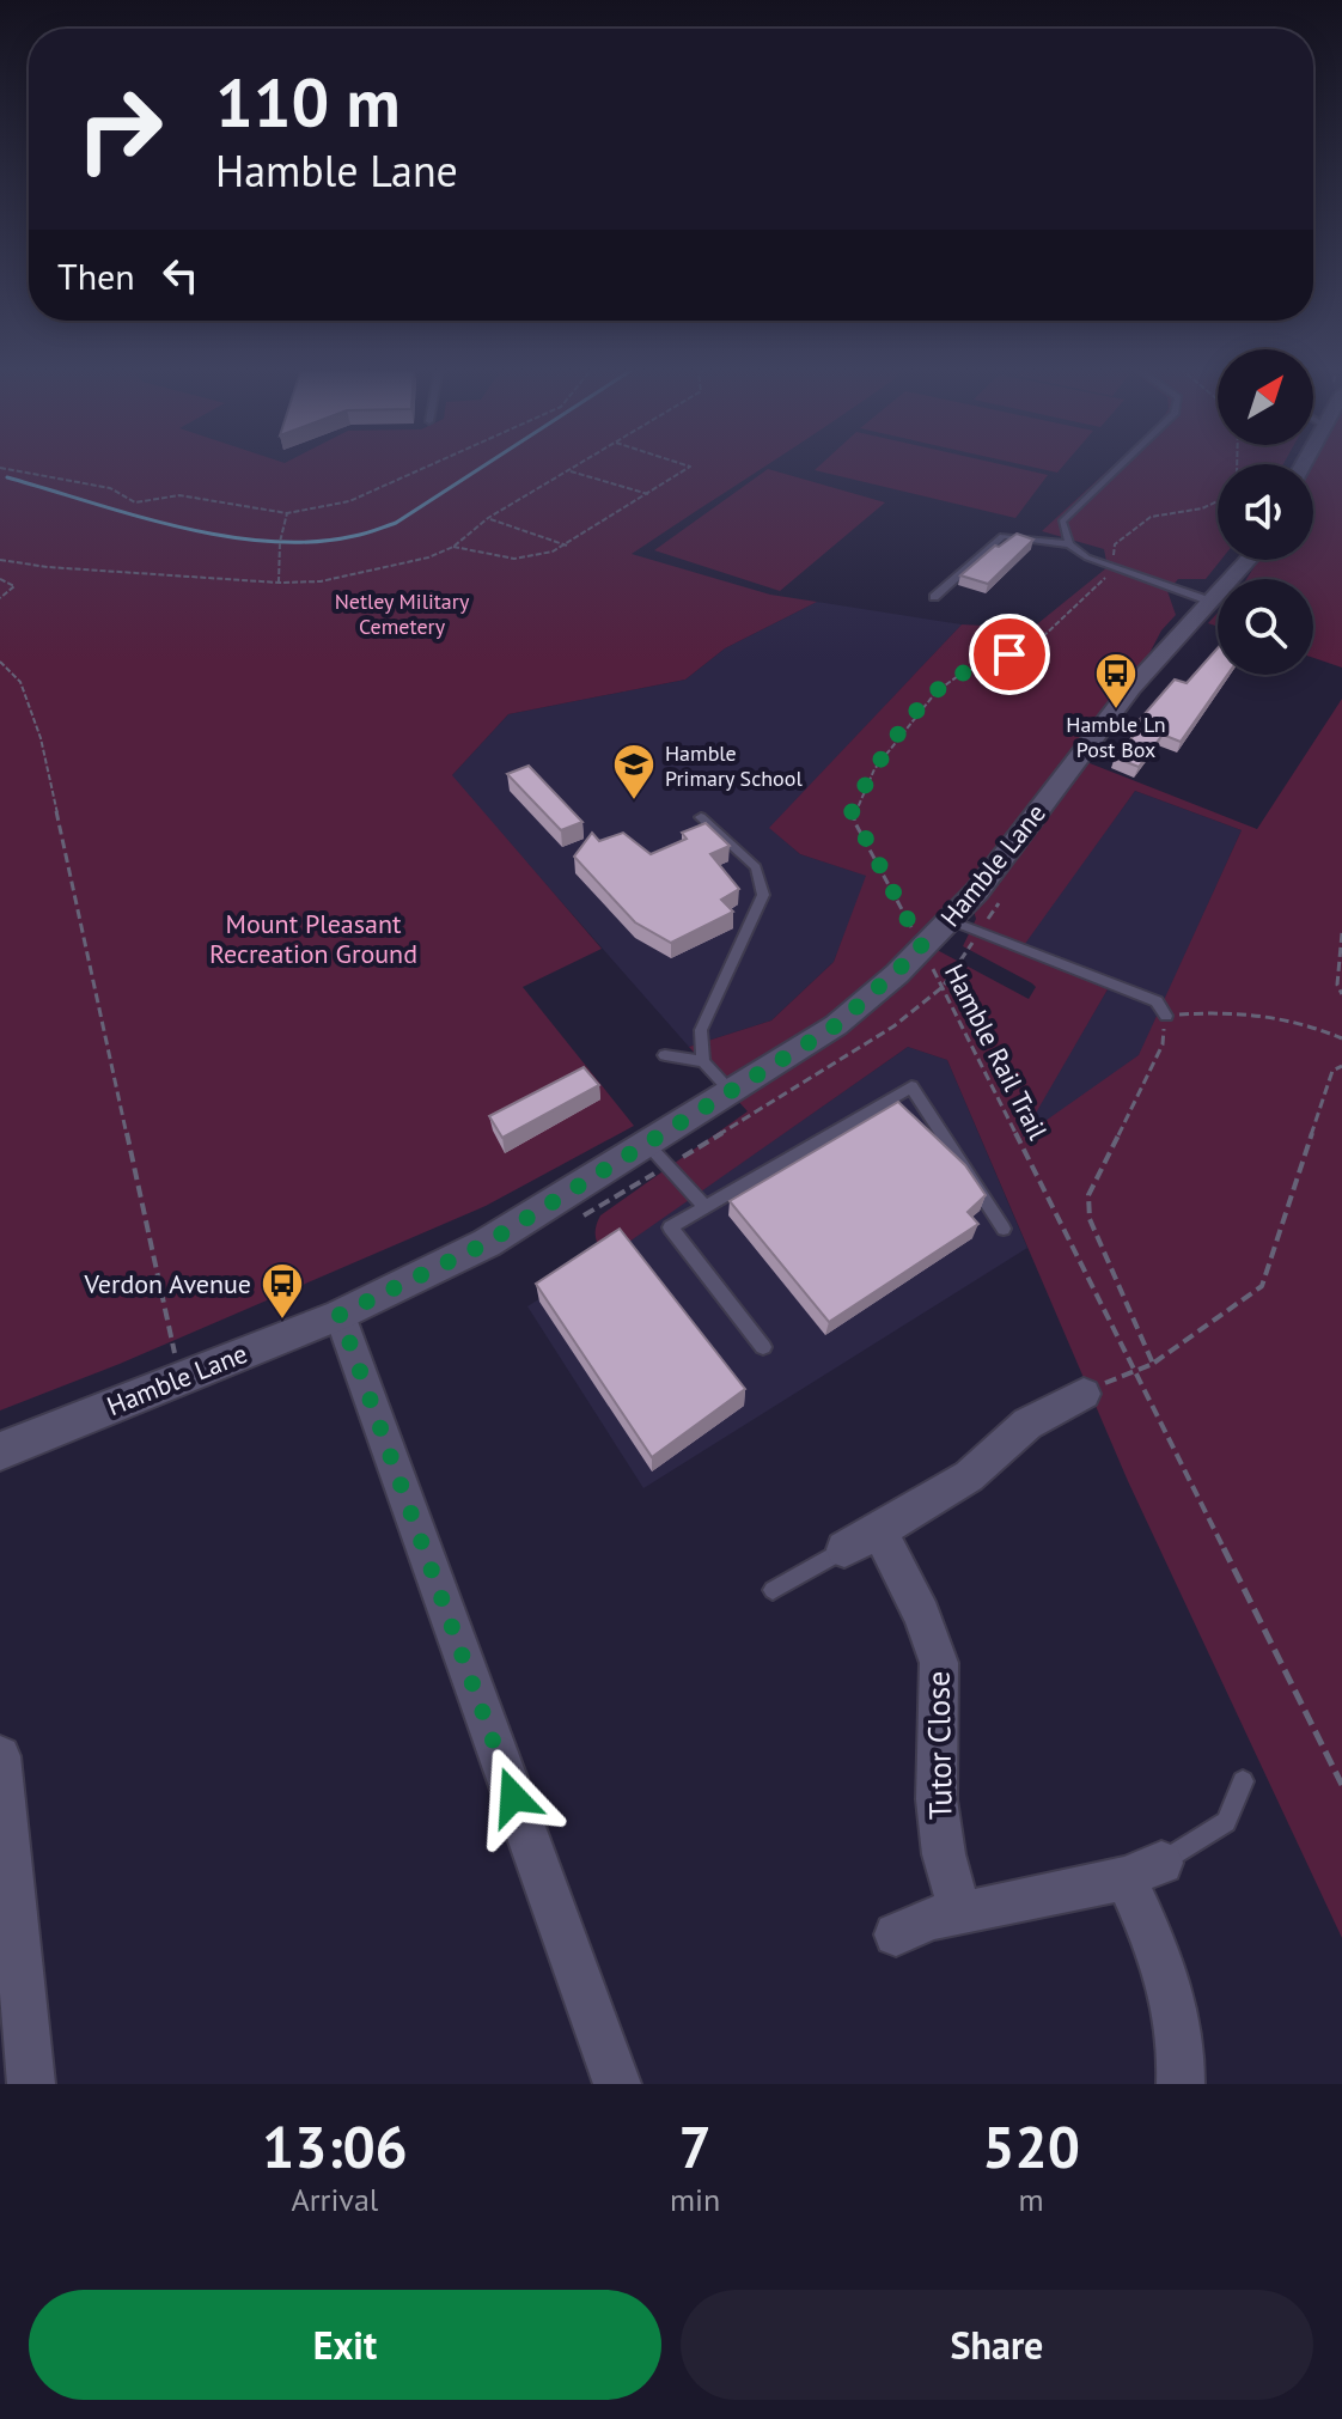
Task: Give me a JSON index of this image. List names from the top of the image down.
{
  "streets": {
    "main road": ["Hamble Lane"],
    "street": ["Tutor Close"],
    "path": ["Hamble Rail Trail"]
  },
  "crossings": [
    ["Hamble Lane", "Hamble Rail Trail"]
  ],
  "parks": ["Netley Military Cemetery", "Mount Pleasant Recreation Ground"],
  "places": {
    "bus stop": ["Hamble Ln Post Box", "Verdon Avenue"],
    "school or university": ["Hamble Primary School"]
  },
  "north": "top right",
  "page": {
    "turn": ["110 m", "Hamble Lane"],
    "then": "Then",
    "eta": [
      "13:06",
      "Arrival",
      "7",
      "min",
      "520",
      "m"
    ],
    "buttons": ["Exit", "Share"]
  }
}
